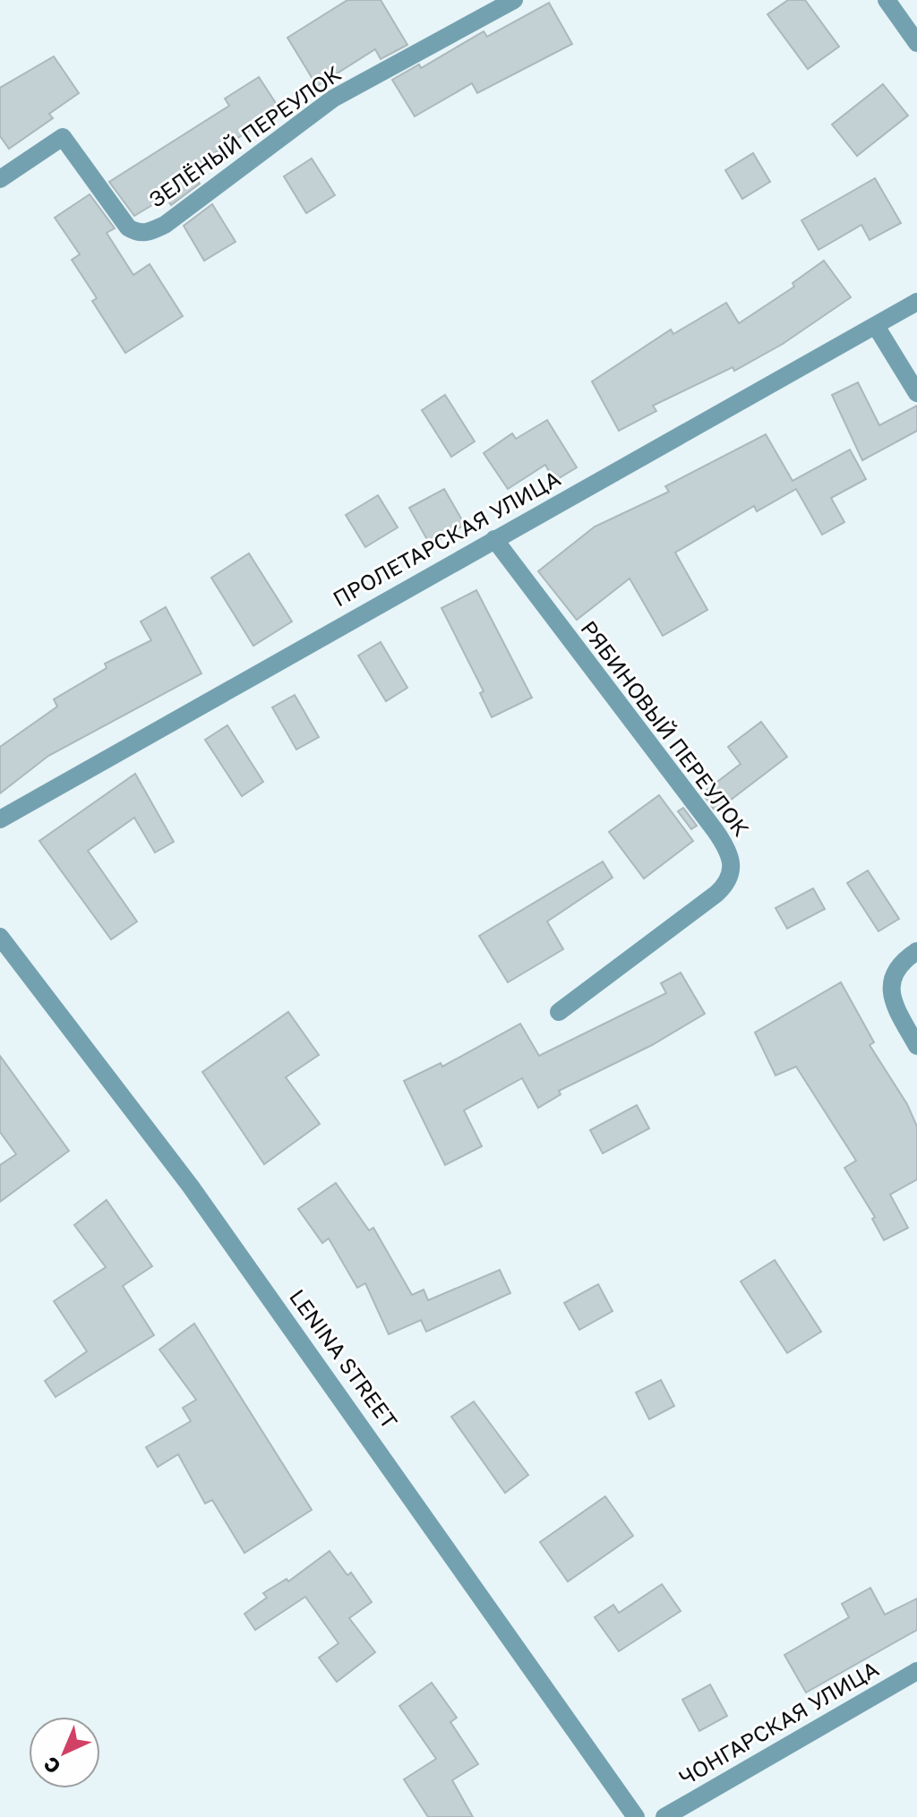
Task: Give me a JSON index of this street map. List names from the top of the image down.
{
  "streets": {
    "street": [
      "ЗЕЛЁНЫЙ ПЕРЕУЛОК",
      "ПРОЛЕТАРСКАЯ УЛИЦА",
      "РЯБИНОВЫЙ ПЕРЕУЛОК",
      "LENINA STREET",
      "ЧОНГАРСКАЯ УЛИЦА"
    ]
  },
  "crossings": [
    ["ПРОЛЕТАРСКАЯ УЛИЦА", "РЯБИНОВЫЙ ПЕРЕУЛОК"]
  ],
  "north": "bottom left"
}
